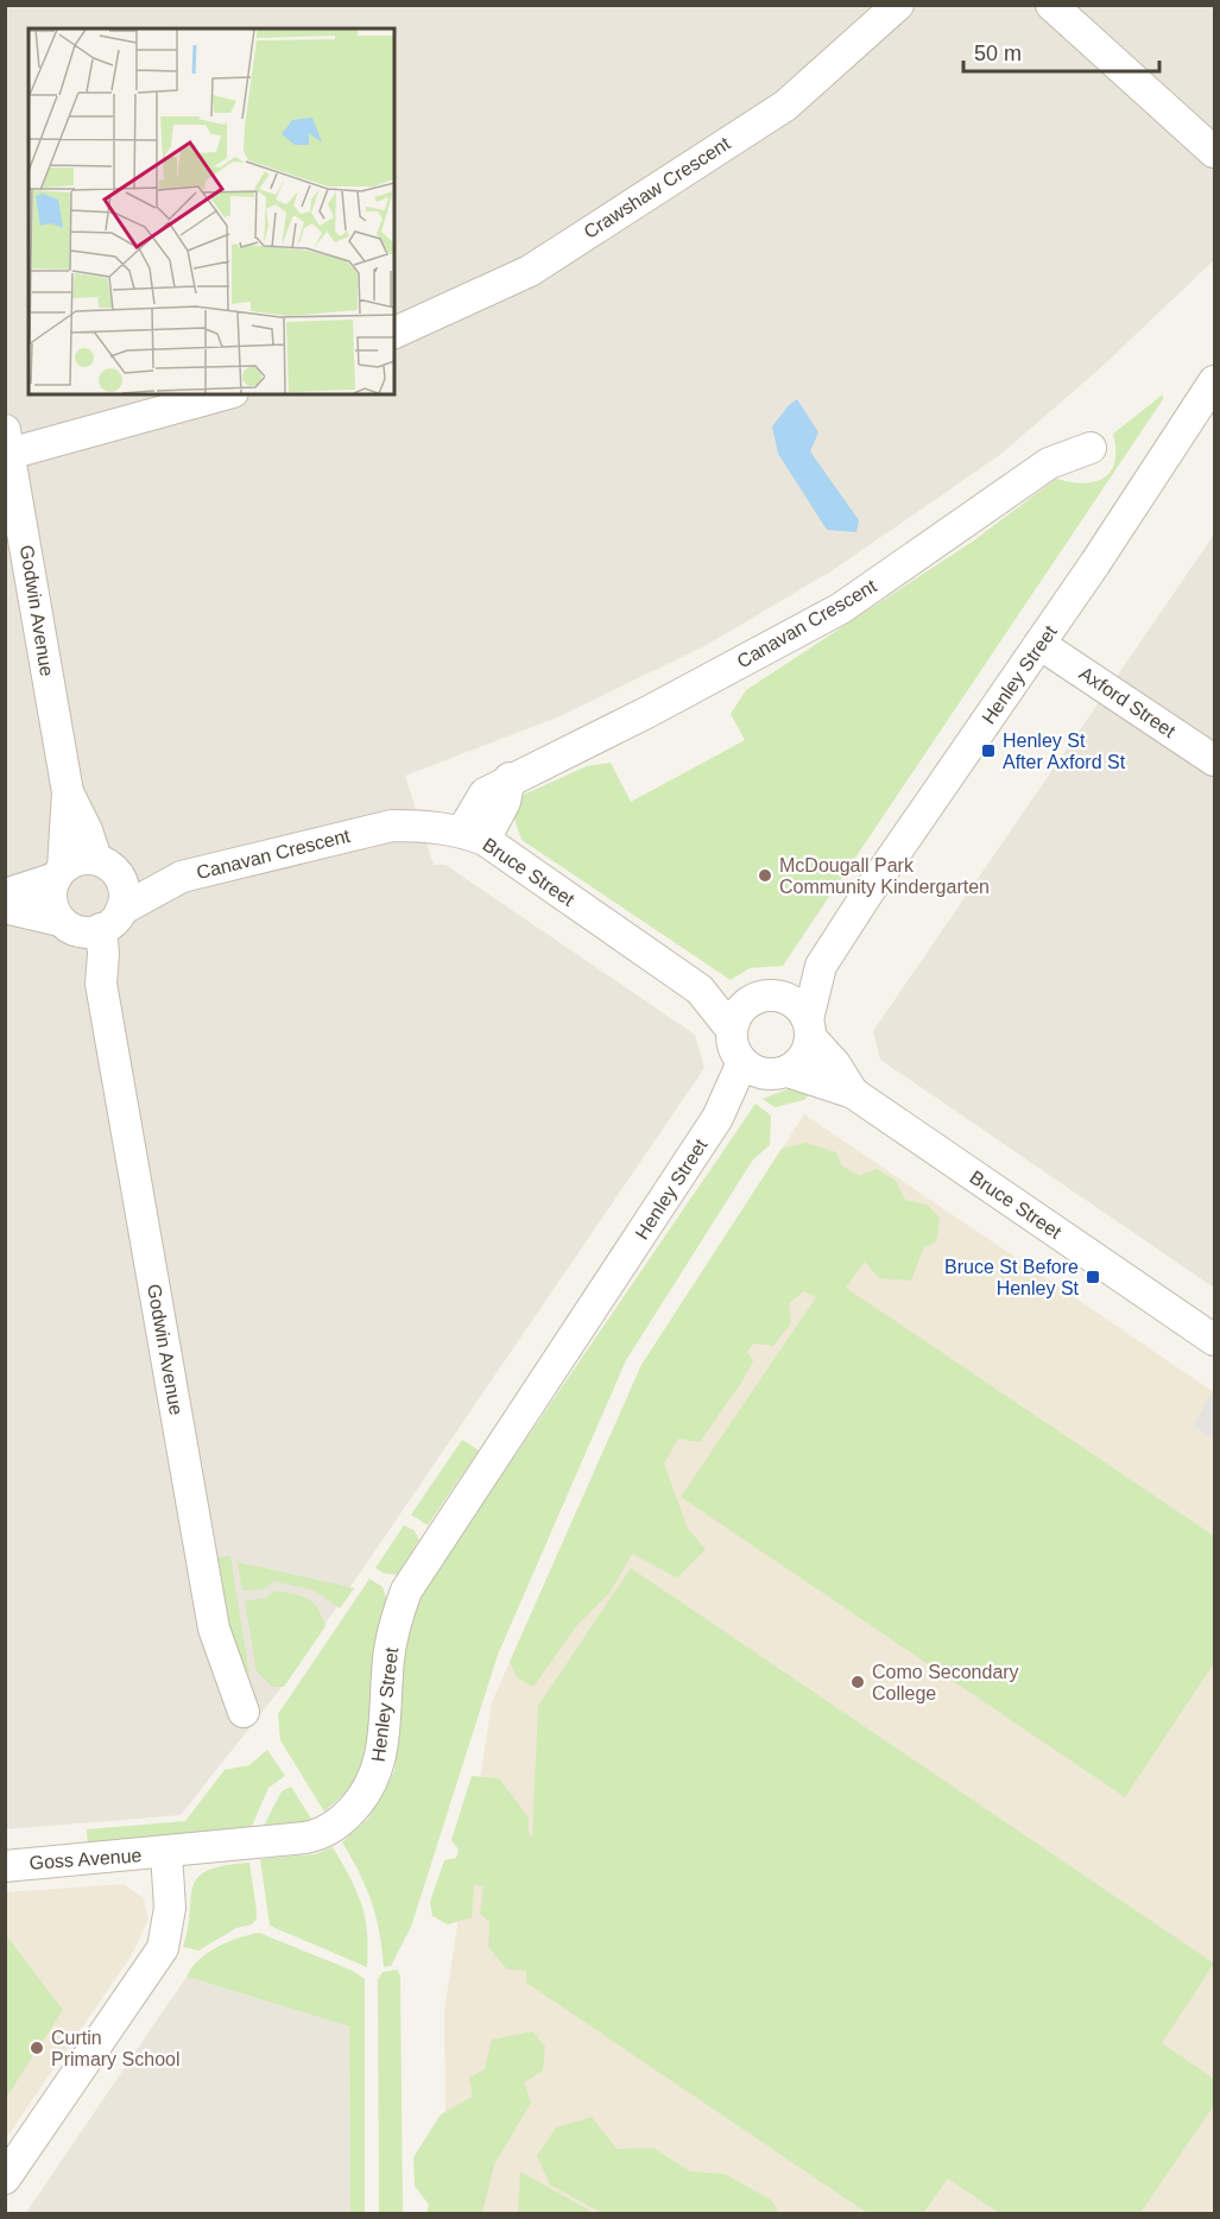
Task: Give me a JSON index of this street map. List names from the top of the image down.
{
  "streets": {
    "street": [
      "Crawshaw Crescent",
      "Godwin Avenue",
      "Canavan Crescent",
      "Henley Street",
      "Axford Street",
      "Bruce Street",
      "Goss Avenue"
    ]
  },
  "crossings": [
    ["Godwin Avenue", "Canavan Crescent"],
    ["Canavan Crescent", "Bruce Street"],
    ["Henley Street", "Axford Street"],
    ["Henley Street", "Bruce Street"],
    ["Henley Street", "Goss Avenue"]
  ],
  "places": {
    "transit": ["Henley St After Axford St", "Bruce St Before Henley St"],
    "other": ["McDougall Park Community Kindergarten", "Como Secondary College", "Curtin Primary School"]
  },
  "scale_bar": "50 m"
}
